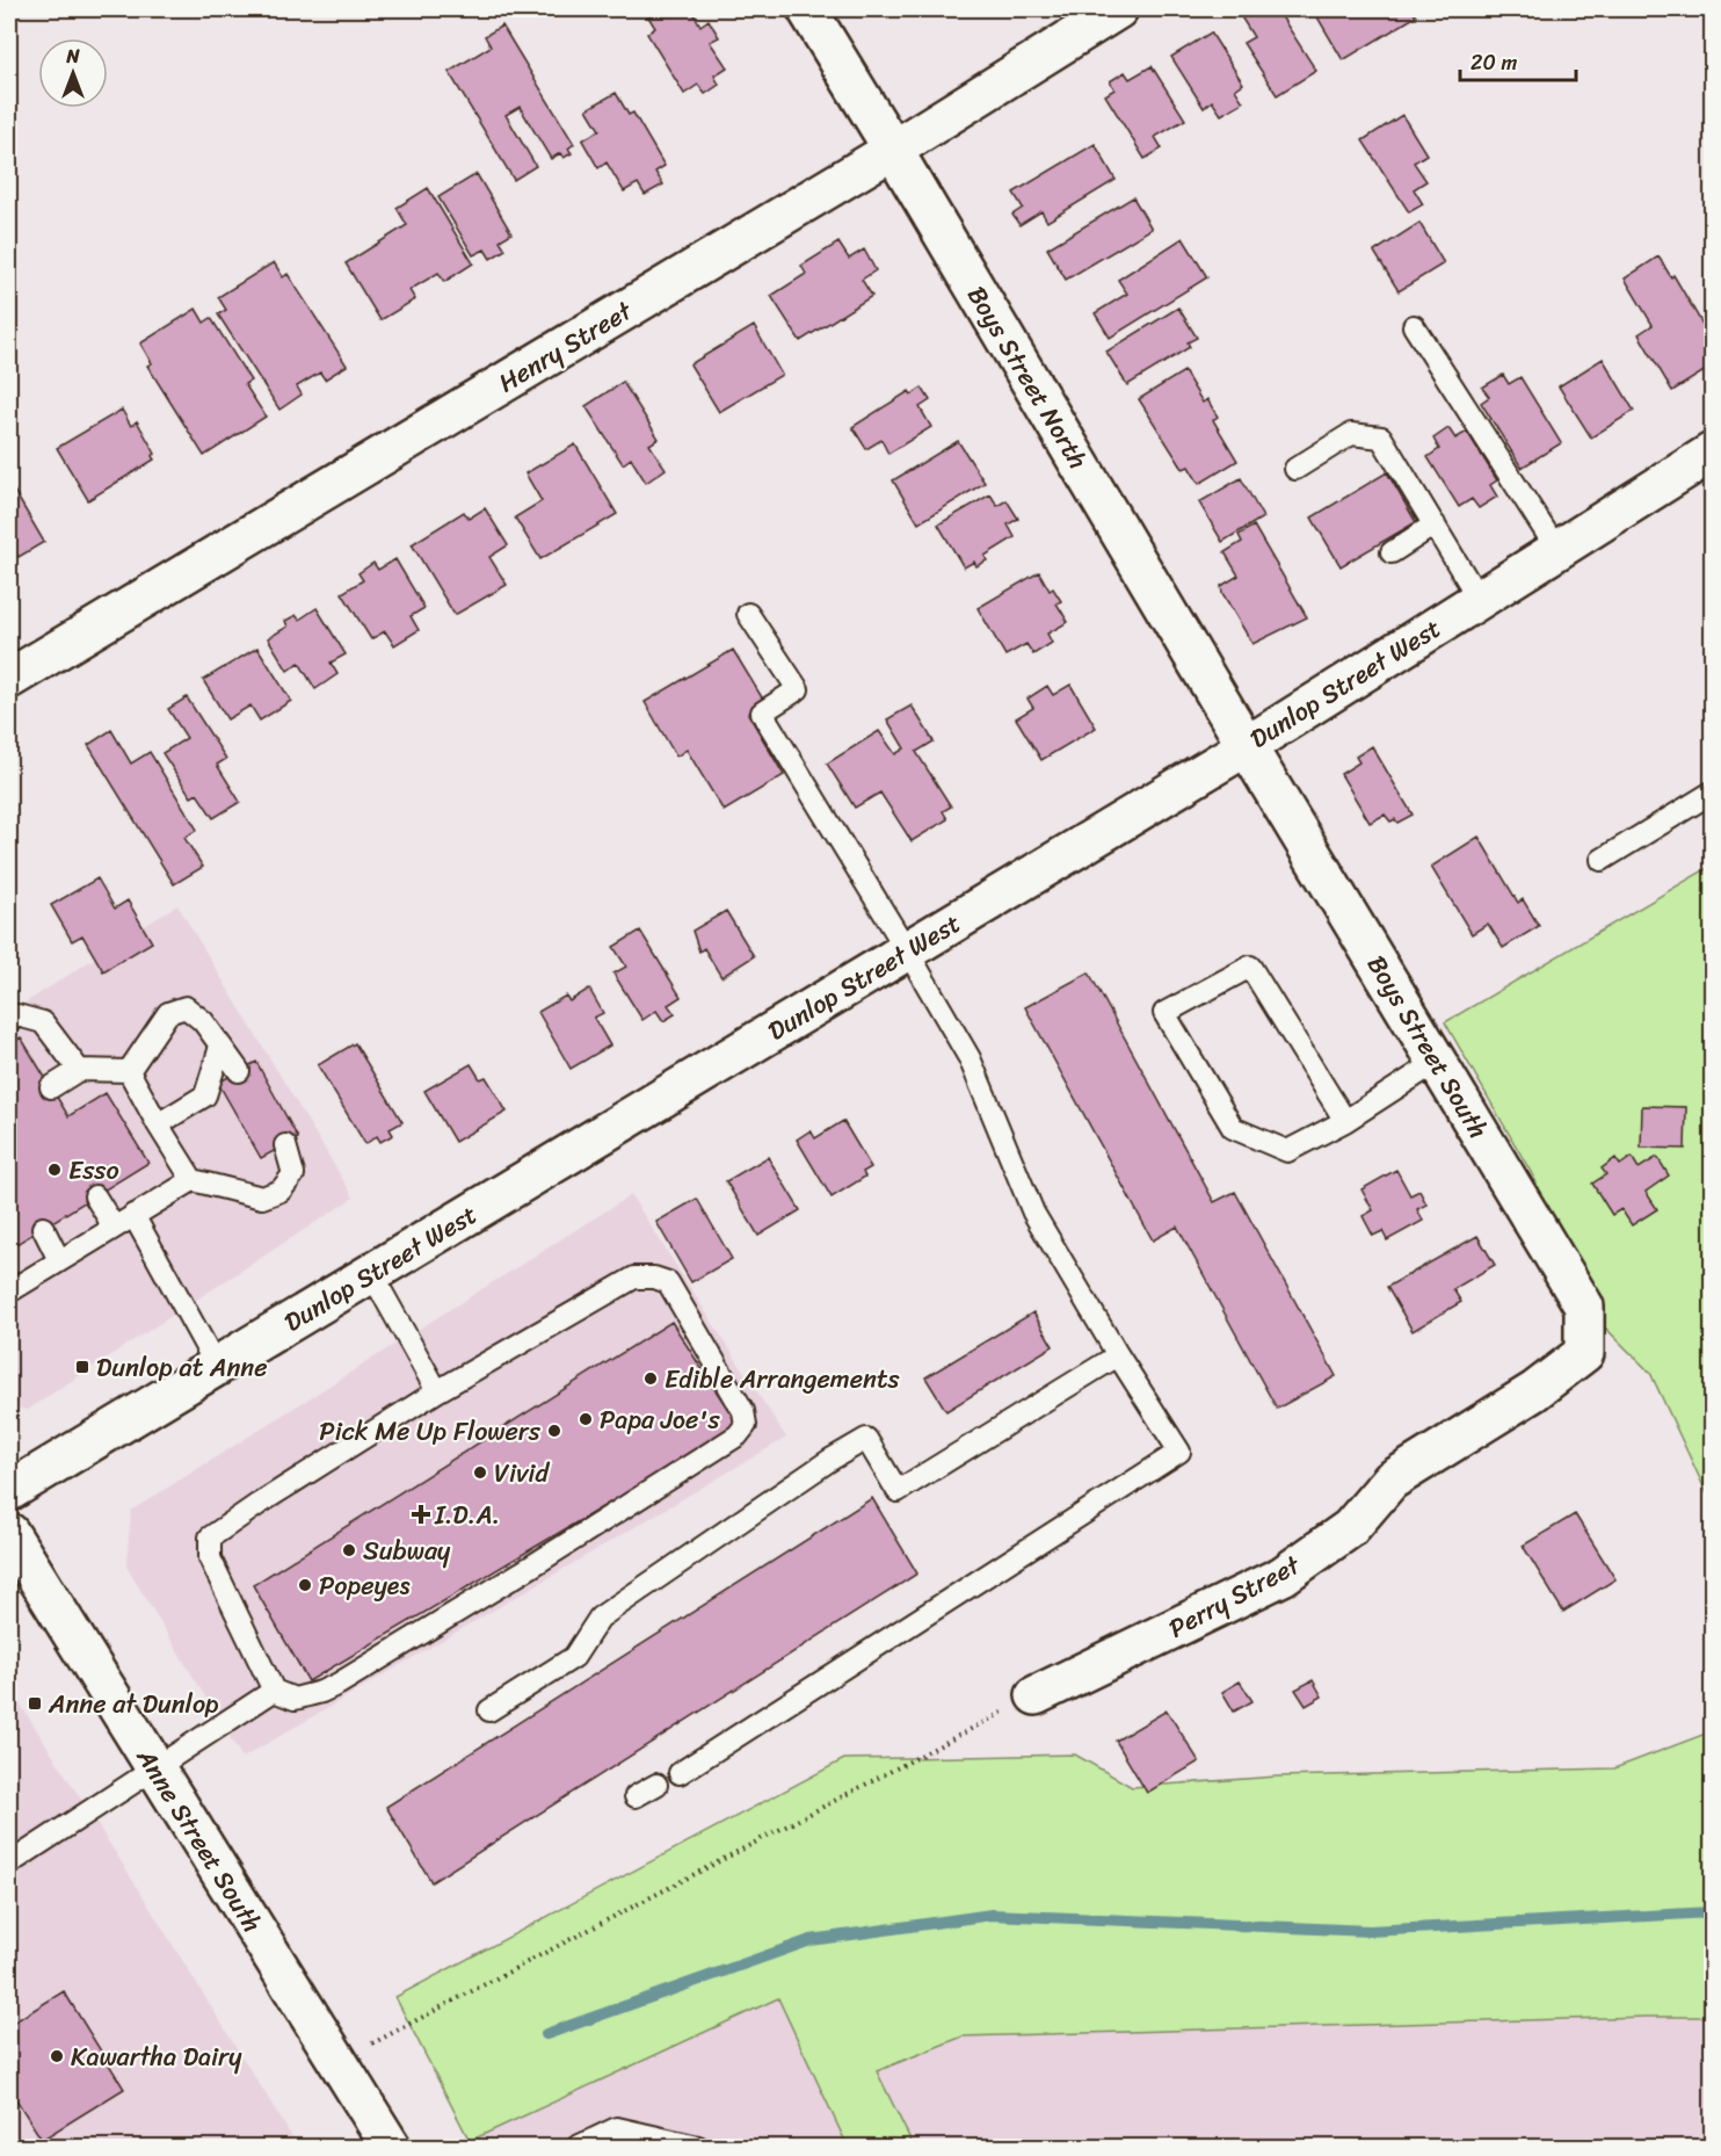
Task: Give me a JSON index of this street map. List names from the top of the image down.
{
  "streets": {
    "street": [
      "Henry Street",
      "Boys Street North",
      "Dunlop Street West",
      "Boys Street South",
      "Perry Street",
      "Anne Street South"
    ]
  },
  "crossings": [
    ["Henry Street", "Boys Street North"],
    ["Boys Street North", "Dunlop Street West"],
    ["Boys Street North", "Boys Street South"],
    ["Dunlop Street West", "Boys Street South"],
    ["Boys Street South", "Perry Street"]
  ],
  "places": {
    "other": [
      "Esso",
      "Edible Arrangements",
      "Papa Joe's",
      "Pick Me Up Flowers",
      "Vivid",
      "Subway",
      "Popeyes",
      "Kawartha Dairy"
    ],
    "transit": ["Dunlop at Anne", "Anne at Dunlop"],
    "health": ["I.D.A."]
  },
  "scale_bar": "20 m",
  "north": "top"
}
